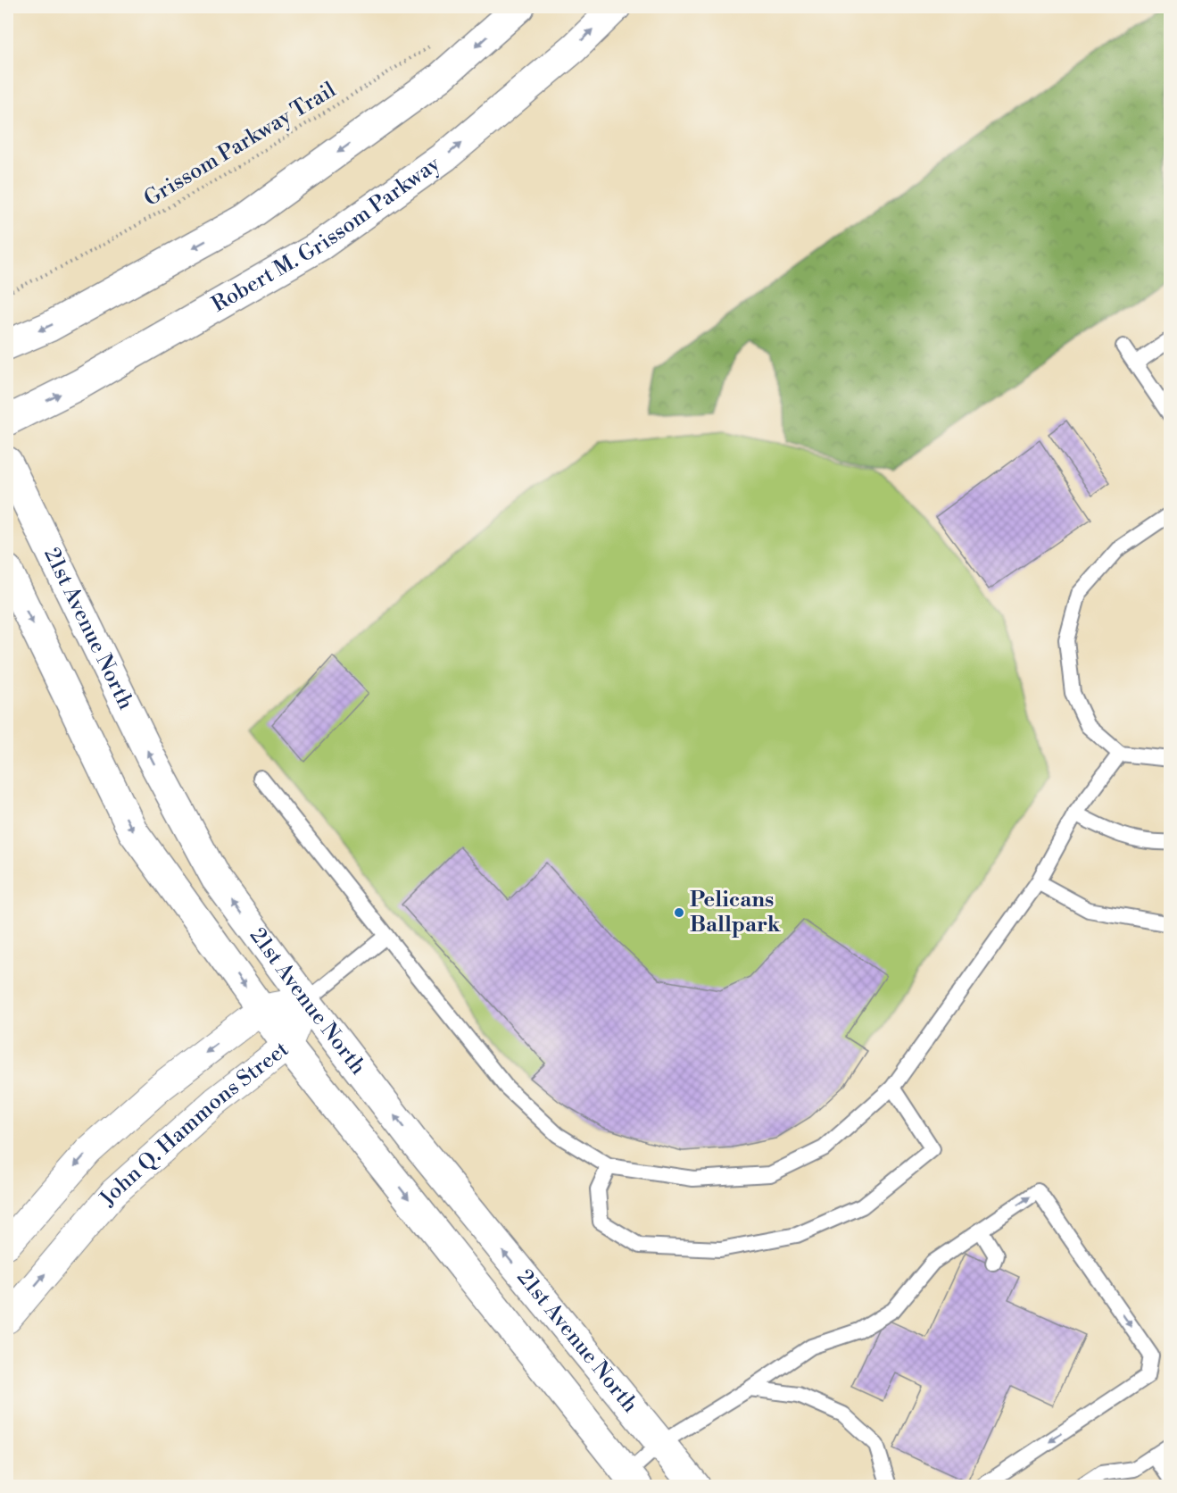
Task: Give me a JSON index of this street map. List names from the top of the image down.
{
  "streets": {
    "main road": ["Robert M. Grissom Parkway", "21st Avenue North"],
    "street": ["John Q. Hammons Street"],
    "path": ["Grissom Parkway Trail"]
  },
  "crossings": [
    ["21st Avenue North", "John Q. Hammons Street"]
  ],
  "places": ["Pelicans Ballpark"]
}
